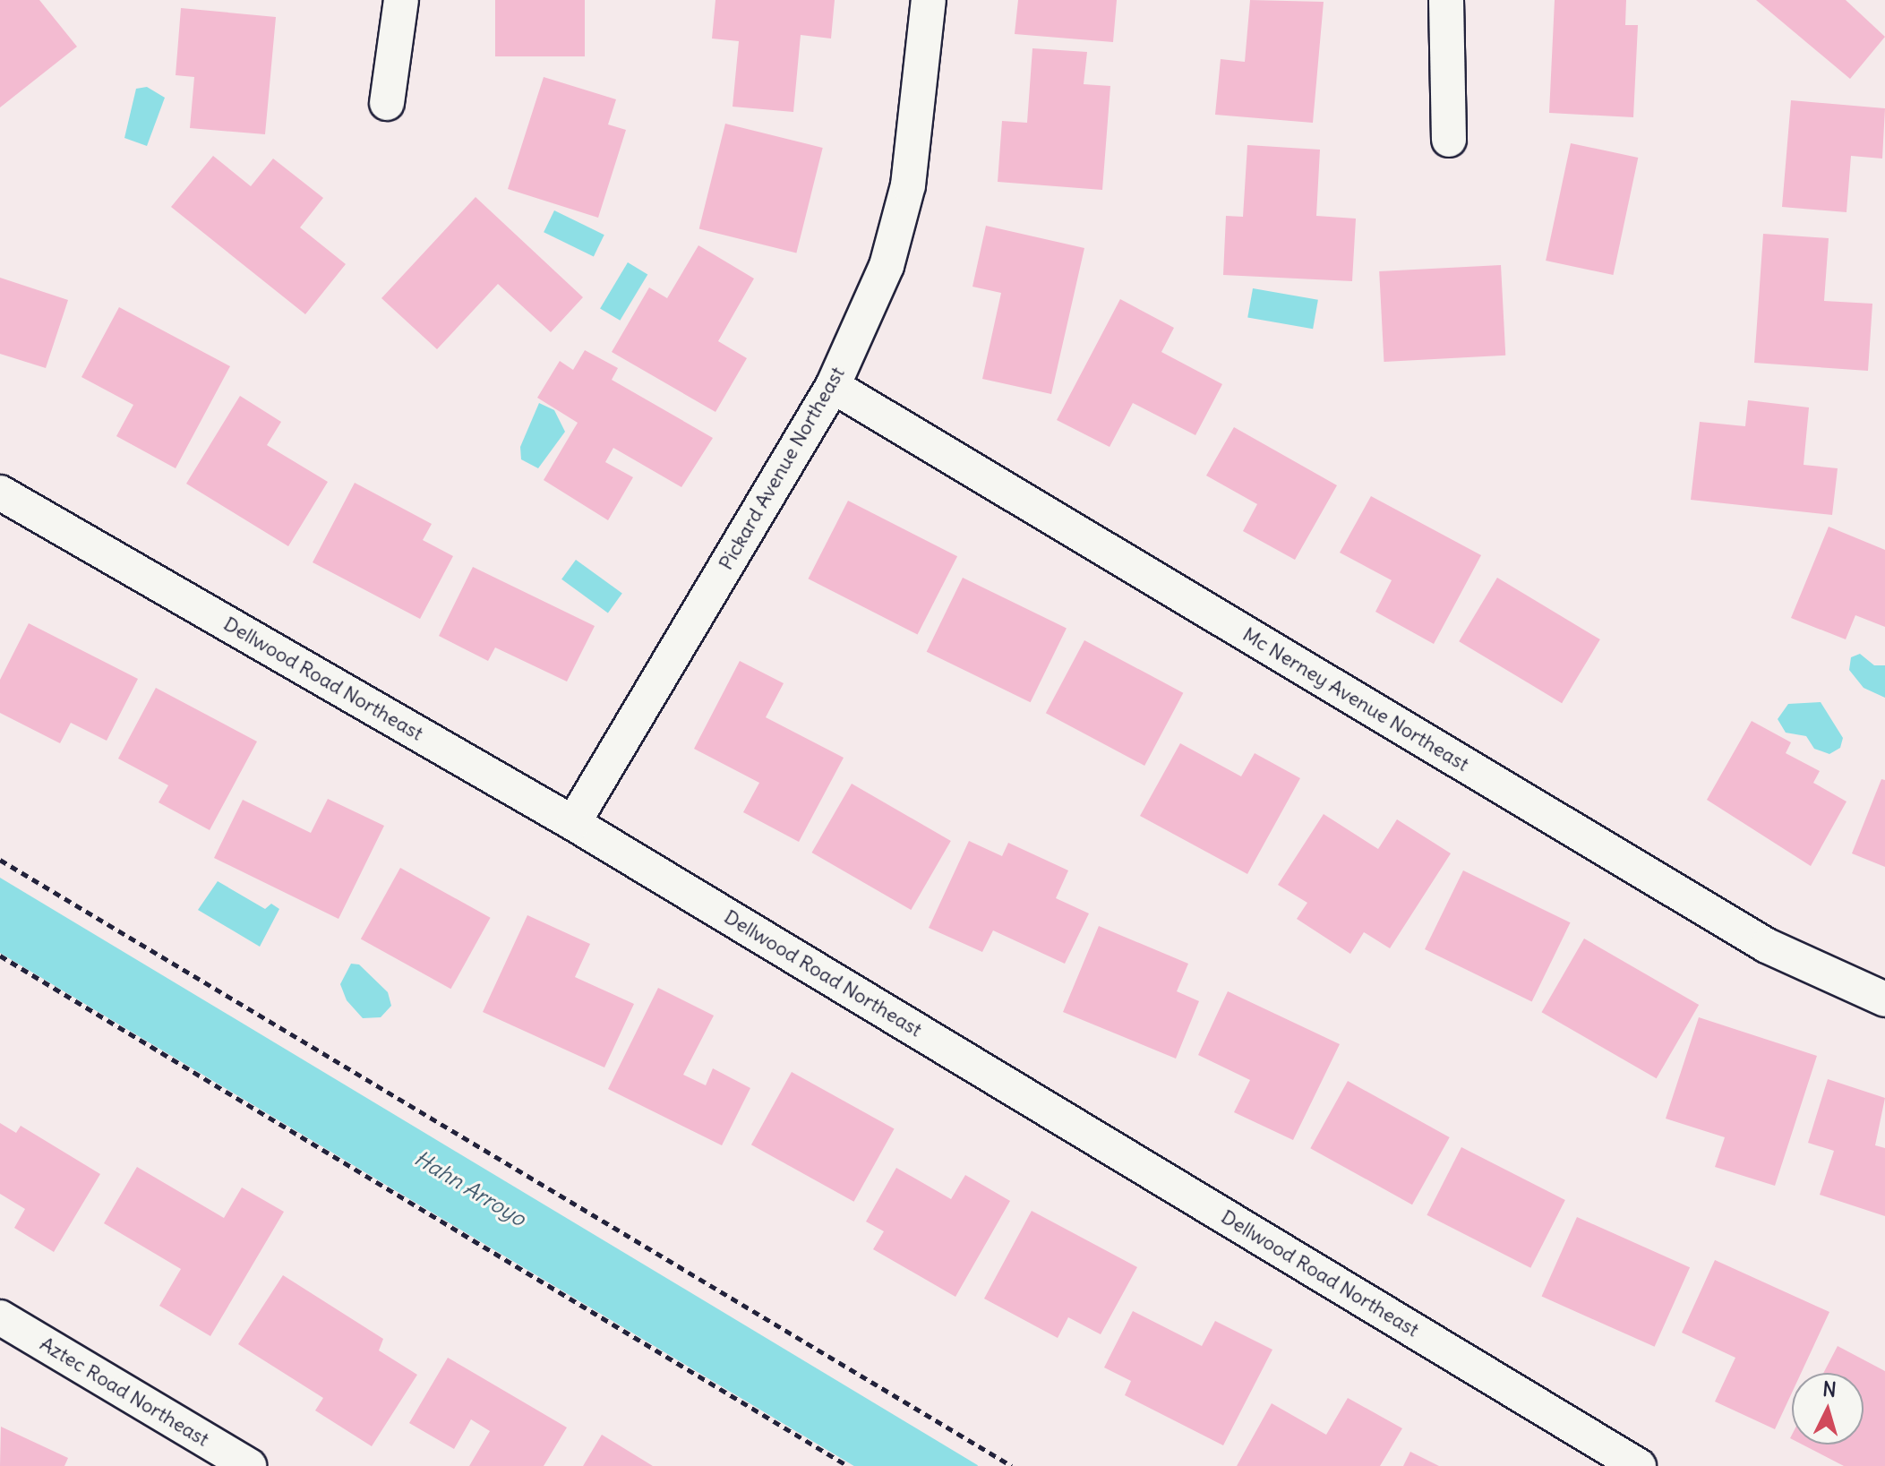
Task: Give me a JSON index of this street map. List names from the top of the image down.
{
  "streets": {
    "street": [
      "Pickard Avenue Northeast",
      "Dellwood Road Northeast",
      "Mc Nerney Avenue Northeast",
      "Aztec Road Northeast"
    ]
  },
  "crossings": [
    ["Pickard Avenue Northeast", "Dellwood Road Northeast"],
    ["Pickard Avenue Northeast", "Mc Nerney Avenue Northeast"]
  ],
  "water": ["Hahn Arroyo"],
  "north": "top"
}
